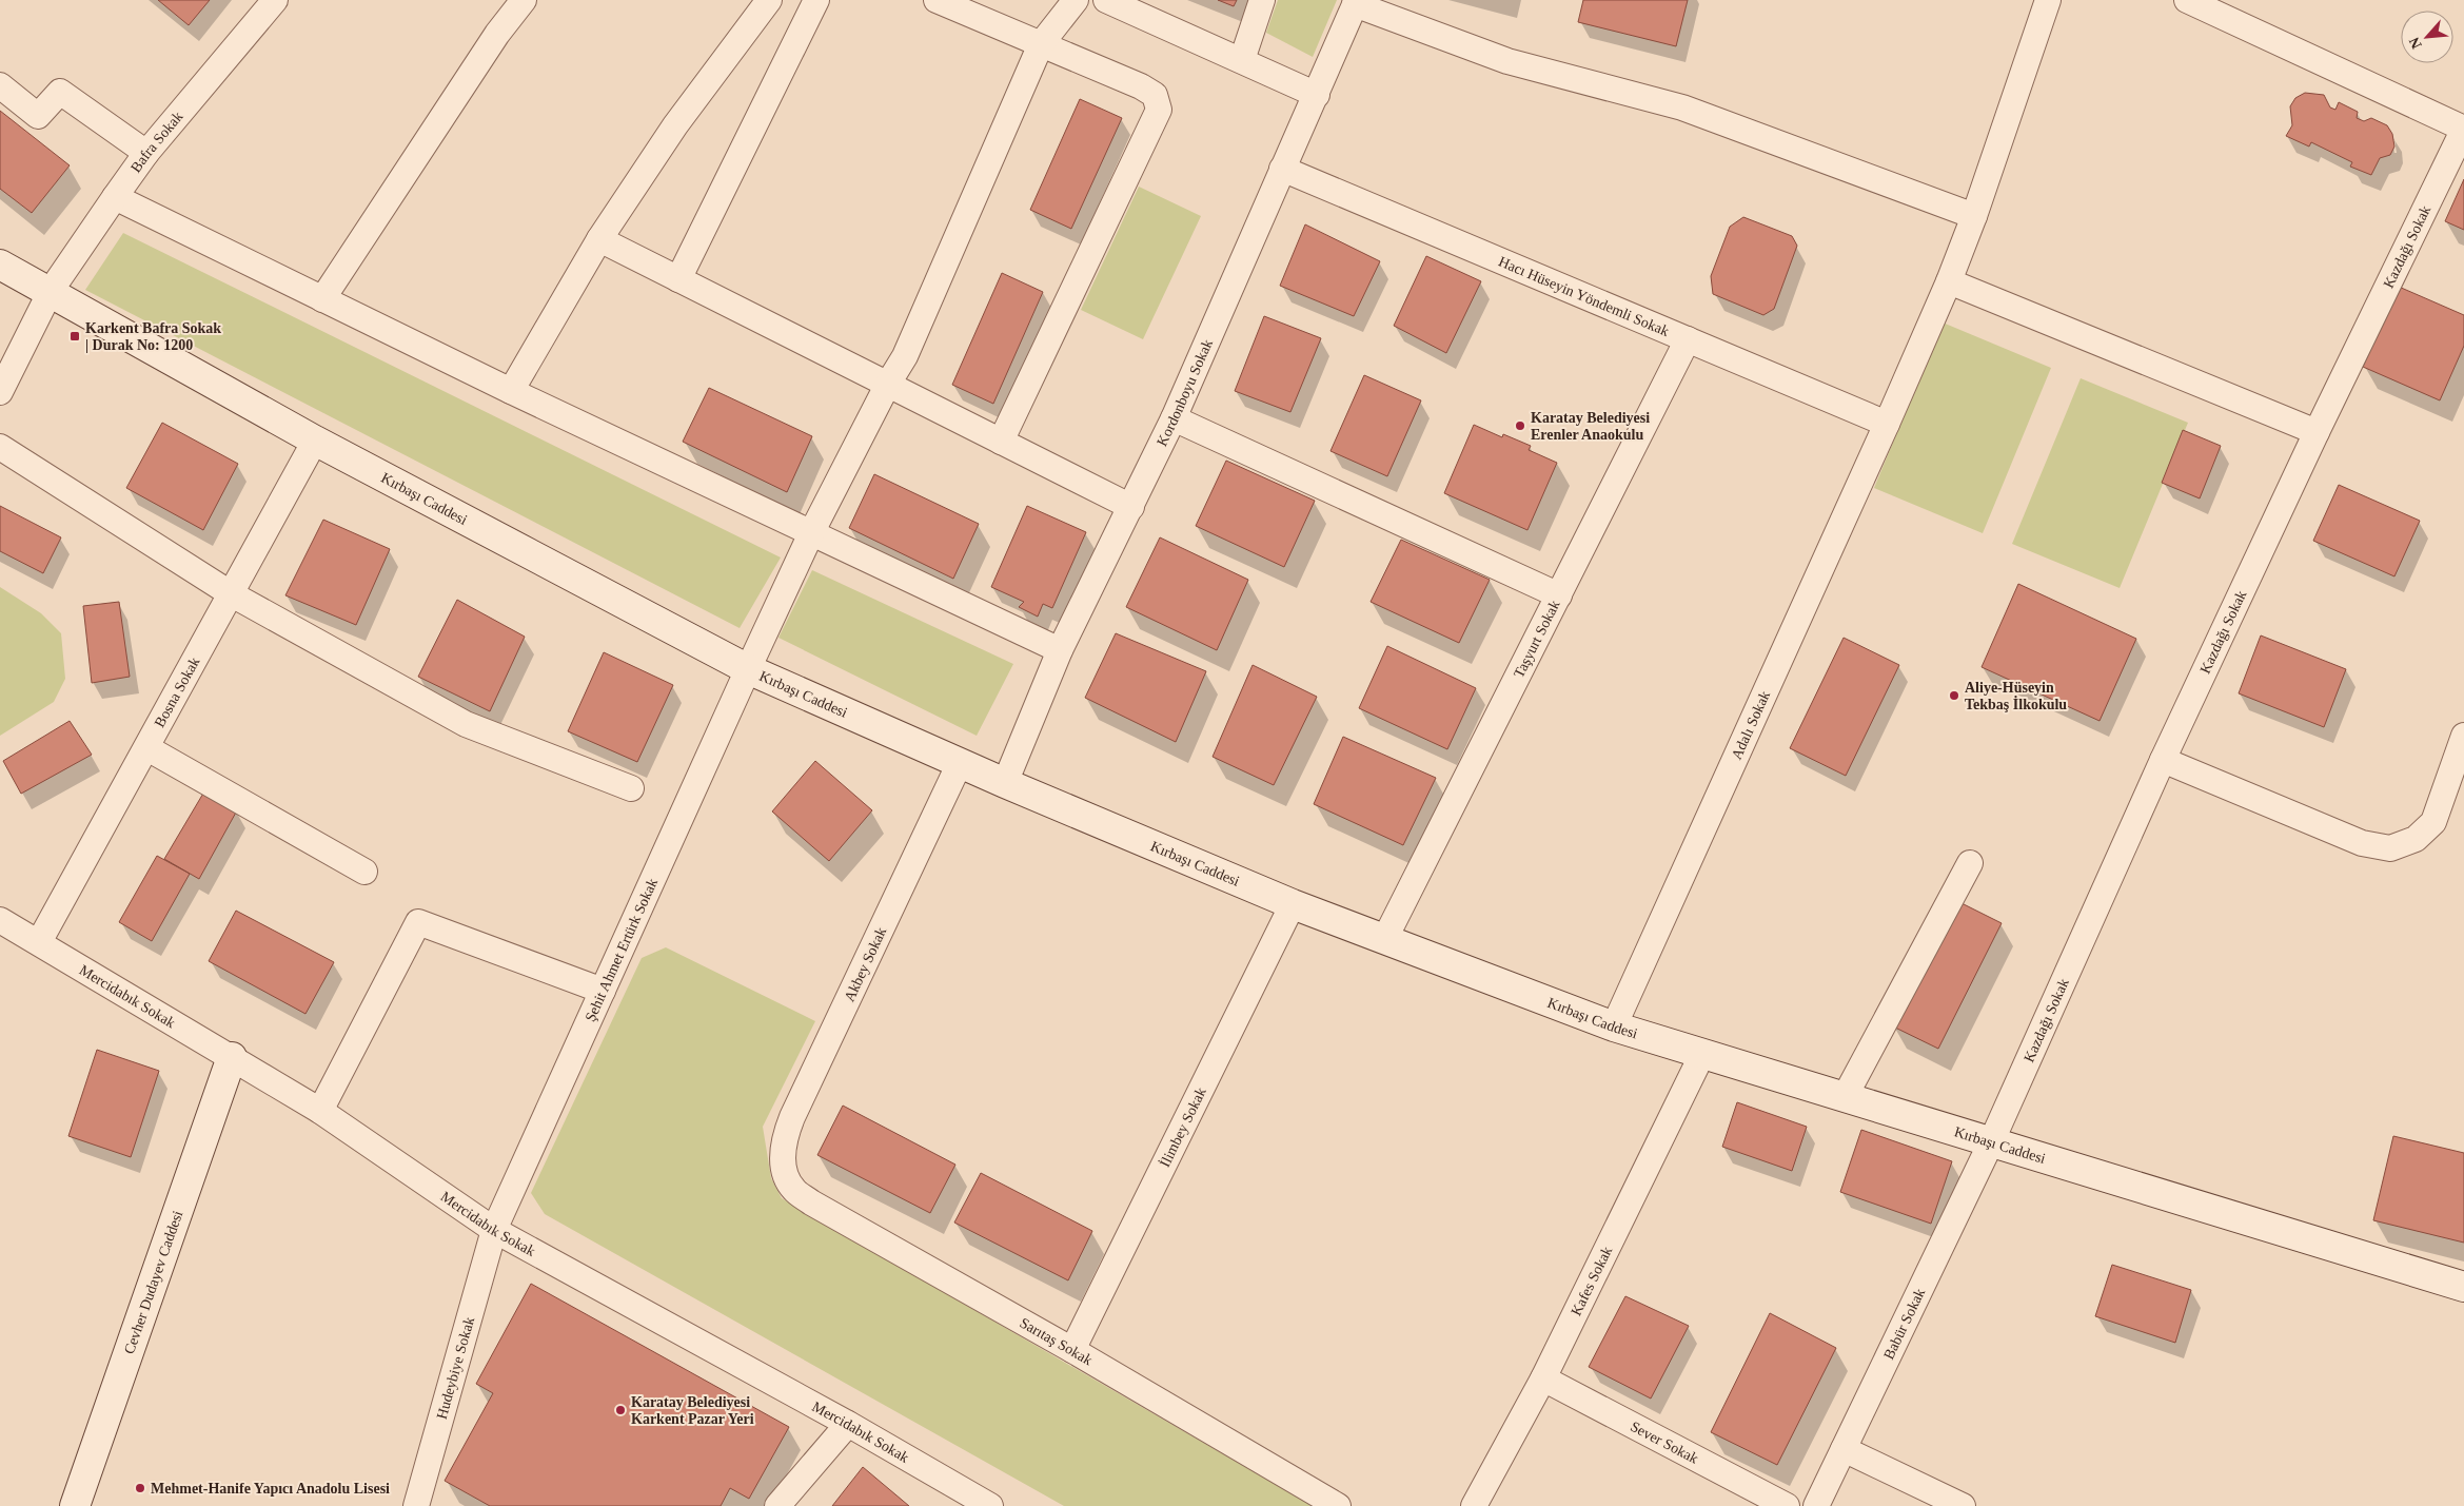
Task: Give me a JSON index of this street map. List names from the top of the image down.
{
  "streets": {
    "street": [
      "Bafra Sokak",
      "Kazdağı Sokak",
      "Hacı Hüseyin Yöndemli Sokak",
      "Kordonboyu Sokak",
      "Kırbaşı Caddesi",
      "Taşyurt Sokak",
      "Bosna Sokak",
      "Adalı Sokak",
      "Şehit Ahmet Ertürk Sokak",
      "Akbey Sokak",
      "Mercidabık Sokak",
      "İlimbey Sokak",
      "Cevher Dudayev Caddesi",
      "Kafes Sokak",
      "Babür Sokak",
      "Sarıtaş Sokak",
      "Hudeybiye Sokak",
      "Sever Sokak"
    ]
  },
  "crossings": [
    ["Bafra Sokak", "Kırbaşı Caddesi"],
    ["Kazdağı Sokak", "Kırbaşı Caddesi"],
    ["Kazdağı Sokak", "Babür Sokak"],
    ["Hacı Hüseyin Yöndemli Sokak", "Kordonboyu Sokak"],
    ["Hacı Hüseyin Yöndemli Sokak", "Taşyurt Sokak"],
    ["Hacı Hüseyin Yöndemli Sokak", "Adalı Sokak"],
    ["Kordonboyu Sokak", "Kırbaşı Caddesi"],
    ["Kırbaşı Caddesi", "Taşyurt Sokak"],
    ["Kırbaşı Caddesi", "Bosna Sokak"],
    ["Kırbaşı Caddesi", "Adalı Sokak"],
    ["Kırbaşı Caddesi", "Şehit Ahmet Ertürk Sokak"],
    ["Kırbaşı Caddesi", "Akbey Sokak"],
    ["Kırbaşı Caddesi", "İlimbey Sokak"],
    ["Kırbaşı Caddesi", "Kafes Sokak"],
    ["Kırbaşı Caddesi", "Babür Sokak"],
    ["Bosna Sokak", "Mercidabık Sokak"],
    ["Şehit Ahmet Ertürk Sokak", "Mercidabık Sokak"],
    ["Şehit Ahmet Ertürk Sokak", "Hudeybiye Sokak"],
    ["Akbey Sokak", "Sarıtaş Sokak"],
    ["Mercidabık Sokak", "Cevher Dudayev Caddesi"],
    ["Mercidabık Sokak", "Hudeybiye Sokak"],
    ["İlimbey Sokak", "Sarıtaş Sokak"],
    ["Kafes Sokak", "Sever Sokak"]
  ],
  "places": {
    "transit": ["Karkent Bafra Sokak | Durak No: 1200"],
    "other": [
      "Karatay Belediyesi Erenler Anaokulu",
      "Aliye-Hüseyin Tekbaş İlkokulu",
      "Karatay Belediyesi Karkent Pazar Yeri",
      "Mehmet-Hanife Yapıcı Anadolu Lisesi"
    ]
  },
  "north": "bottom left"
}
